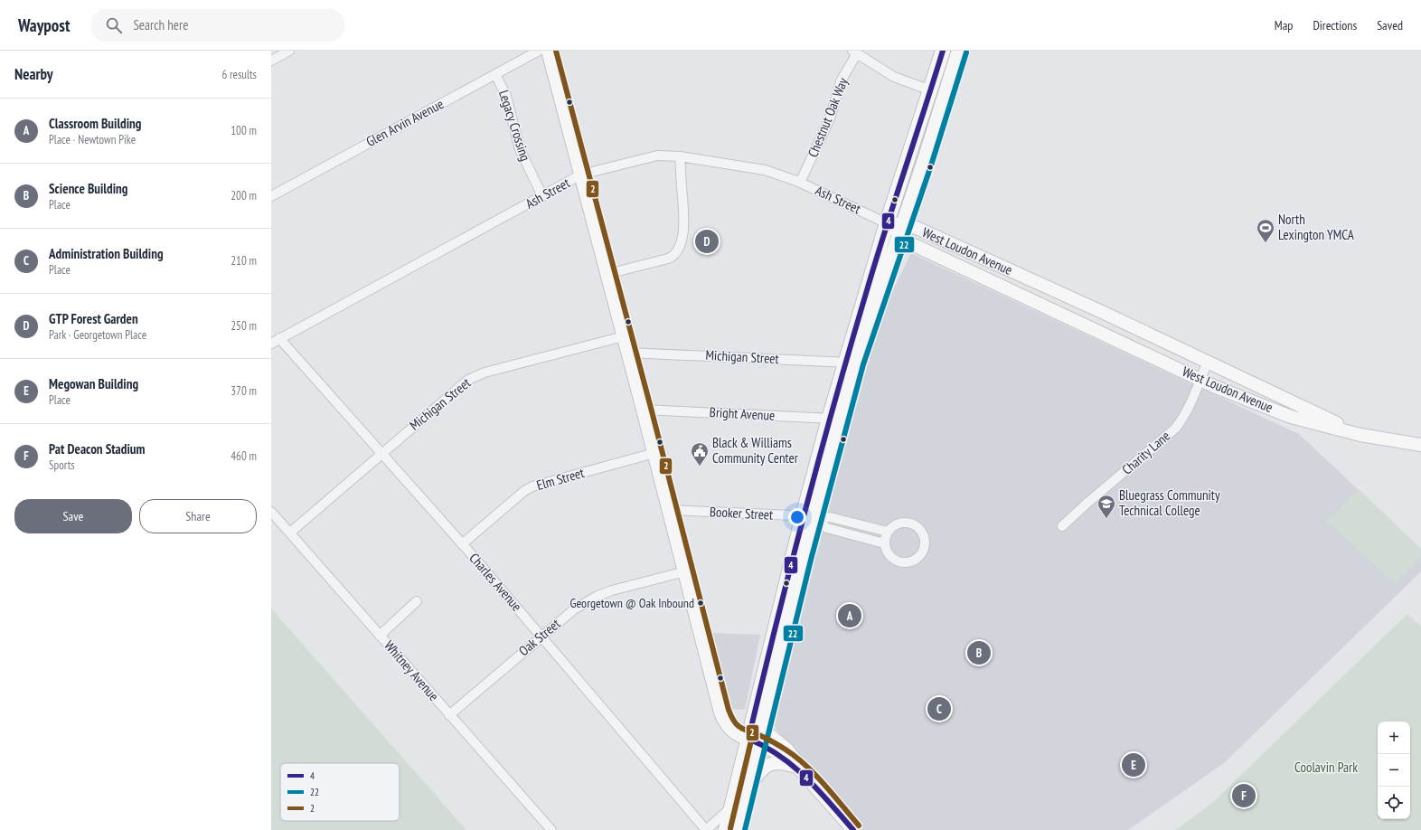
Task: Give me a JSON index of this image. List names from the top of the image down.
{
  "streets": {
    "main road": ["West Loudon Avenue"],
    "street": [
      "Chestnut Oak Way",
      "Glen Arvin Avenue",
      "Legacy Crossing",
      "Ash Street",
      "Michigan Street",
      "Bright Avenue",
      "Charity Lane",
      "Elm Street",
      "Booker Street",
      "Charles Avenue",
      "Oak Street",
      "Whitney Avenue"
    ]
  },
  "crossings": [
    ["Chestnut Oak Way", "Ash Street"],
    ["Glen Arvin Avenue", "Legacy Crossing"],
    ["Legacy Crossing", "Ash Street"],
    ["Ash Street", "West Loudon Avenue"],
    ["Ash Street", "Charles Avenue"],
    ["West Loudon Avenue", "Charity Lane"],
    ["Michigan Street", "Charles Avenue"],
    ["Michigan Street", "Whitney Avenue"],
    ["Elm Street", "Charles Avenue"],
    ["Charles Avenue", "Oak Street"],
    ["Oak Street", "Whitney Avenue"]
  ],
  "parks": ["Coolavin Park"],
  "places": {
    "sports": ["North Lexington YMCA"],
    "public building": ["Black & Williams Community Center"],
    "school or university": ["Bluegrass Community Technical College"],
    "other": ["Georgetown @ Oak Inbound"]
  },
  "lines": ["transit line 4", "transit line 2", "transit line 22"],
  "legend": ["4", "22", "2"],
  "page": {
    "header": "Waypost",
    "search": "Search here",
    "nav": ["Map", "Directions", "Saved"],
    "heading": ["Nearby", "6 results"],
    "list": [
      {
        "mark": "A",
        "name": "Classroom Building",
        "note": "Place · Newtown Pike",
        "value": "100 m"
      },
      {
        "mark": "B",
        "name": "Science Building",
        "note": "Place",
        "value": "200 m"
      },
      {
        "mark": "C",
        "name": "Administration Building",
        "note": "Place",
        "value": "210 m"
      },
      {
        "mark": "D",
        "name": "GTP Forest Garden",
        "note": "Park · Georgetown Place",
        "value": "250 m"
      },
      {
        "mark": "E",
        "name": "Megowan Building",
        "note": "Place",
        "value": "370 m"
      },
      {
        "mark": "F",
        "name": "Pat Deacon Stadium",
        "note": "Sports",
        "value": "460 m"
      }
    ],
    "pins": [
      "D",
      "A",
      "B",
      "C",
      "E",
      "F"
    ],
    "buttons": ["Save", "Share"],
    "map_buttons": ["+", "−"]
  }
}
